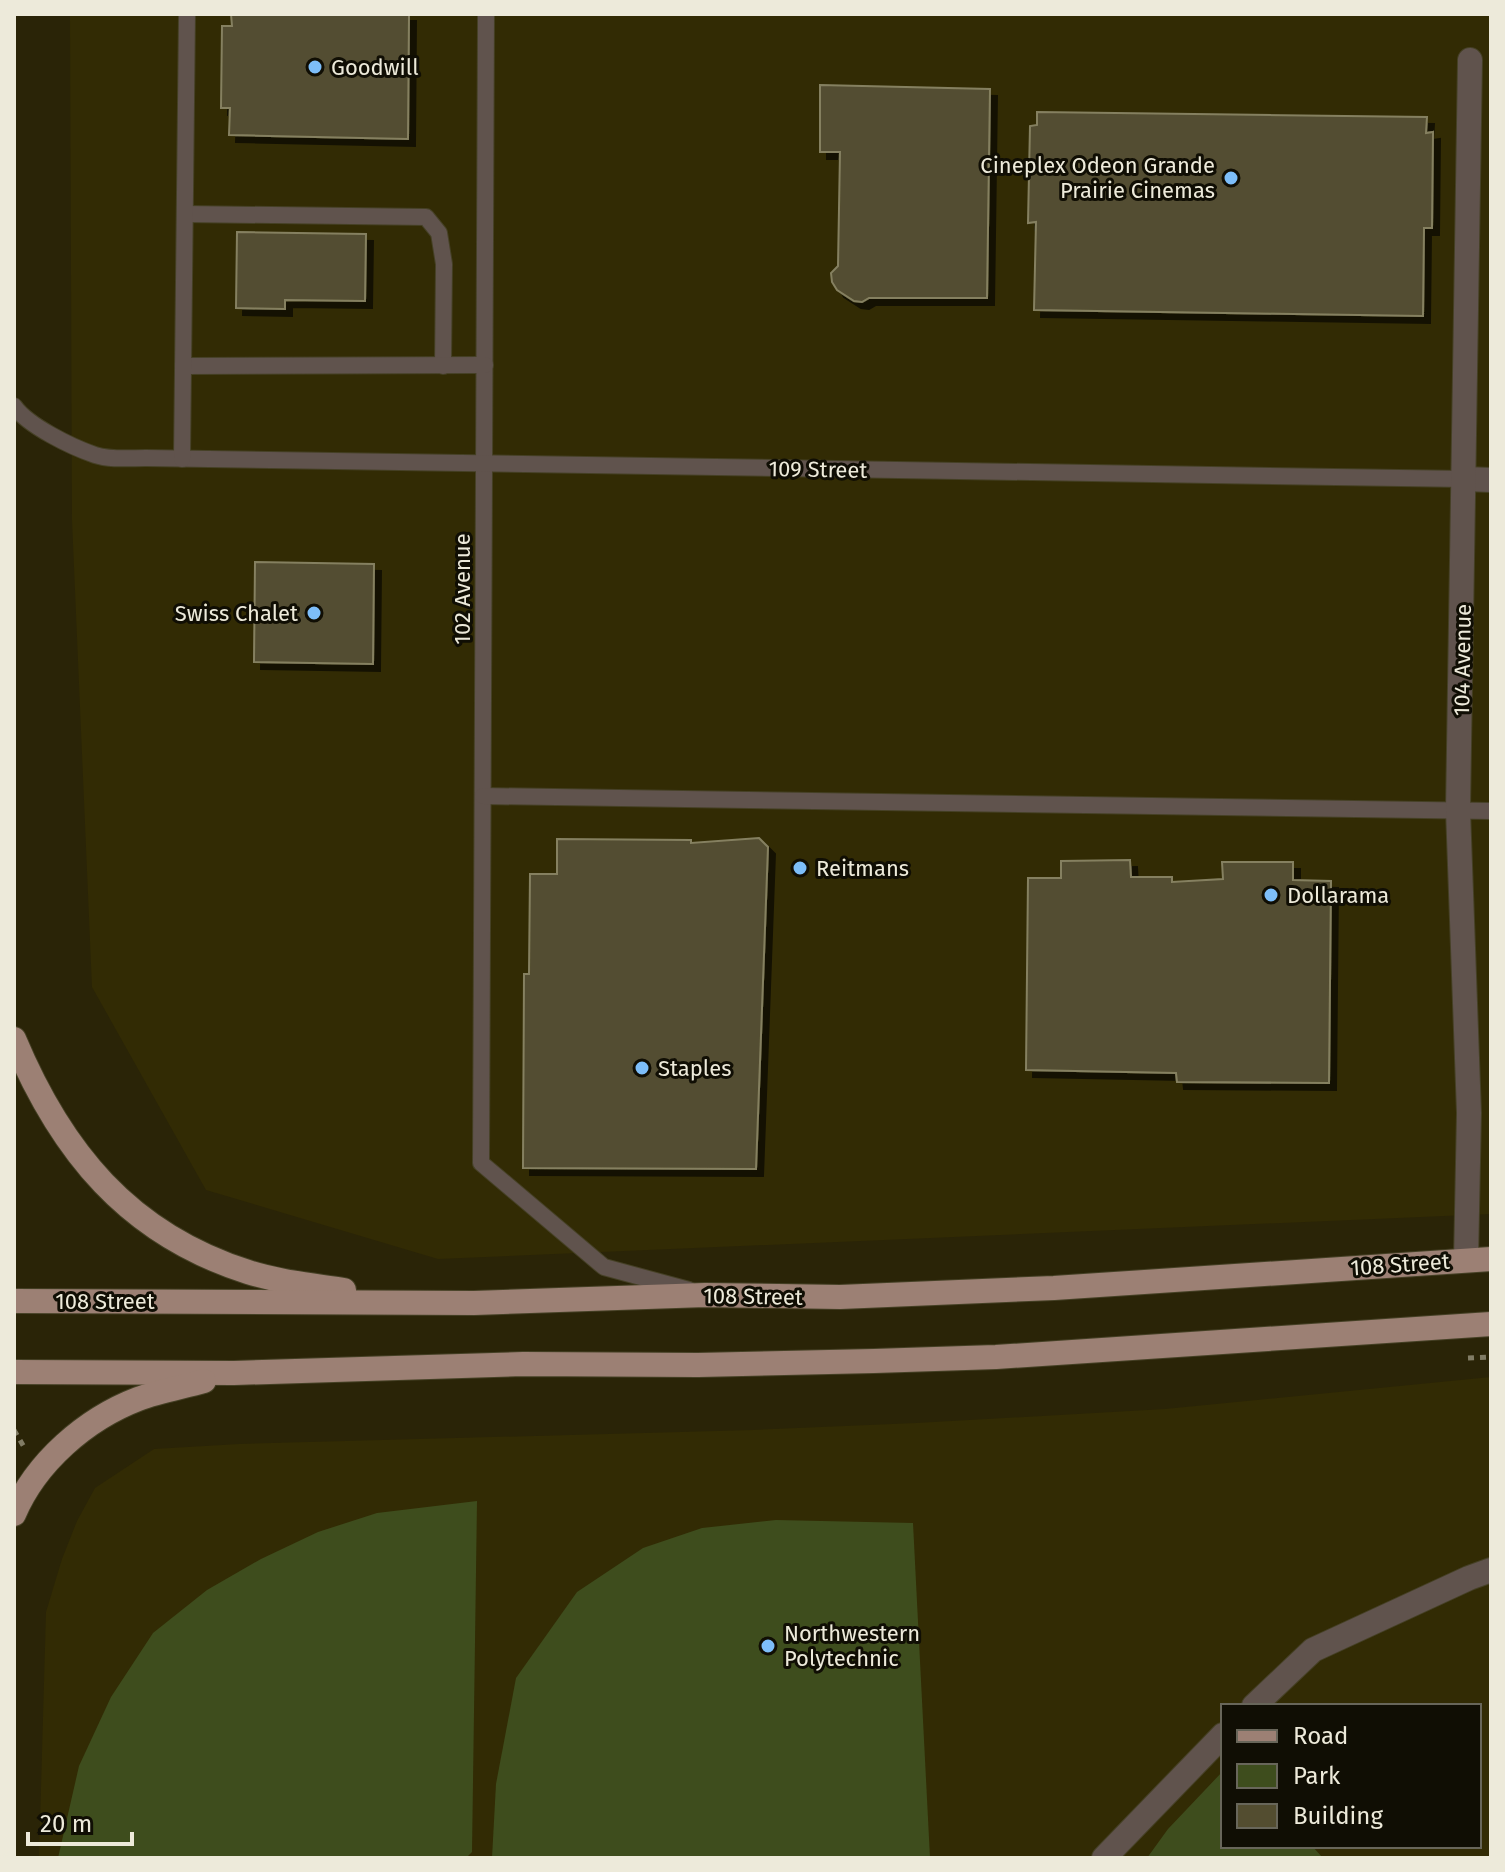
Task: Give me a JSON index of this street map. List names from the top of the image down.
{
  "streets": {
    "main road": ["108 Street"],
    "street": ["109 Street", "104 Avenue"],
    "lane": ["102 Avenue"]
  },
  "crossings": [
    ["109 Street", "102 Avenue"],
    ["109 Street", "104 Avenue"],
    ["102 Avenue", "108 Street"],
    ["104 Avenue", "108 Street"]
  ],
  "places": [
    "Goodwill",
    "Cineplex Odeon Grande Prairie Cinemas",
    "Swiss Chalet",
    "Reitmans",
    "Dollarama",
    "Staples",
    "Northwestern Polytechnic"
  ],
  "legend": ["Road", "Park", "Building"],
  "scale_bar": "20 m"
}
